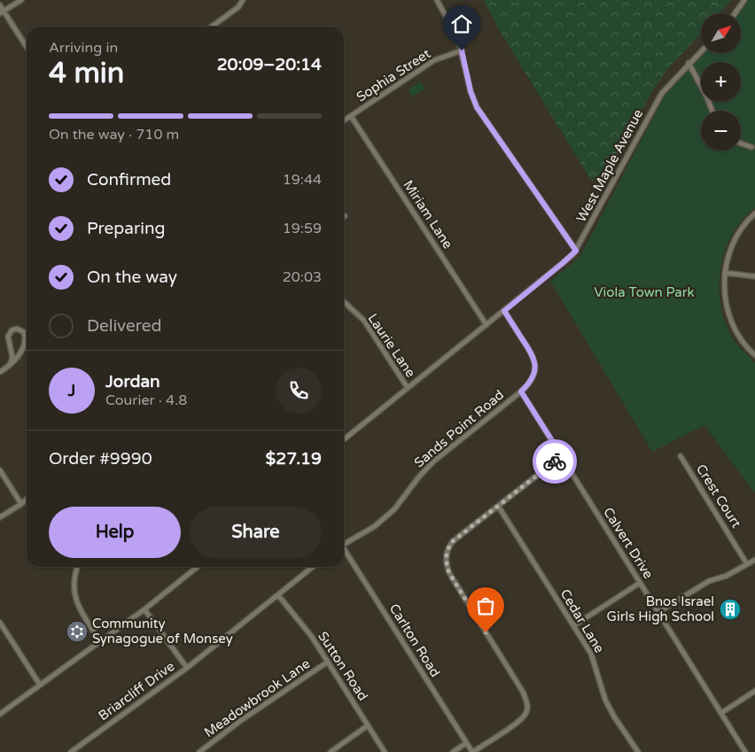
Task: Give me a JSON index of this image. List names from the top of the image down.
{
  "streets": {
    "street": [
      "Sophia Street",
      "West Maple Avenue",
      "Miriam Lane",
      "Laurie Lane",
      "Sands Point Road",
      "Crest Court",
      "Calvert Drive",
      "Cedar Lane",
      "Carlton Road",
      "Sutton Road",
      "Briarcliff Drive",
      "Meadowbrook Lane"
    ]
  },
  "crossings": [
    ["Sophia Street", "Miriam Lane"],
    ["West Maple Avenue", "Miriam Lane"],
    ["West Maple Avenue", "Laurie Lane"],
    ["West Maple Avenue", "Sands Point Road"],
    ["Sands Point Road", "Calvert Drive"],
    ["Sutton Road", "Briarcliff Drive"],
    ["Sutton Road", "Meadowbrook Lane"]
  ],
  "parks": ["Viola Town Park"],
  "places": {
    "building": ["Bnos Israel Girls High School"],
    "synagogue": ["Community Synagogue of Monsey"]
  },
  "north": "top right",
  "page": {
    "map_buttons": ["+", "−"],
    "heading": ["4 min", "Arriving in", "20:09–20:14"],
    "panel": [
      "Jordan",
      "Courier · 4.8",
      "Order #9990",
      "$27.19"
    ],
    "bar": "On the way · 710 m",
    "list": [
      ["Confirmed", "19:44"],
      ["Preparing", "19:59"],
      ["On the way", "20:03"],
      "Delivered"
    ],
    "round": "J",
    "buttons": ["Help", "Share"]
  }
}
